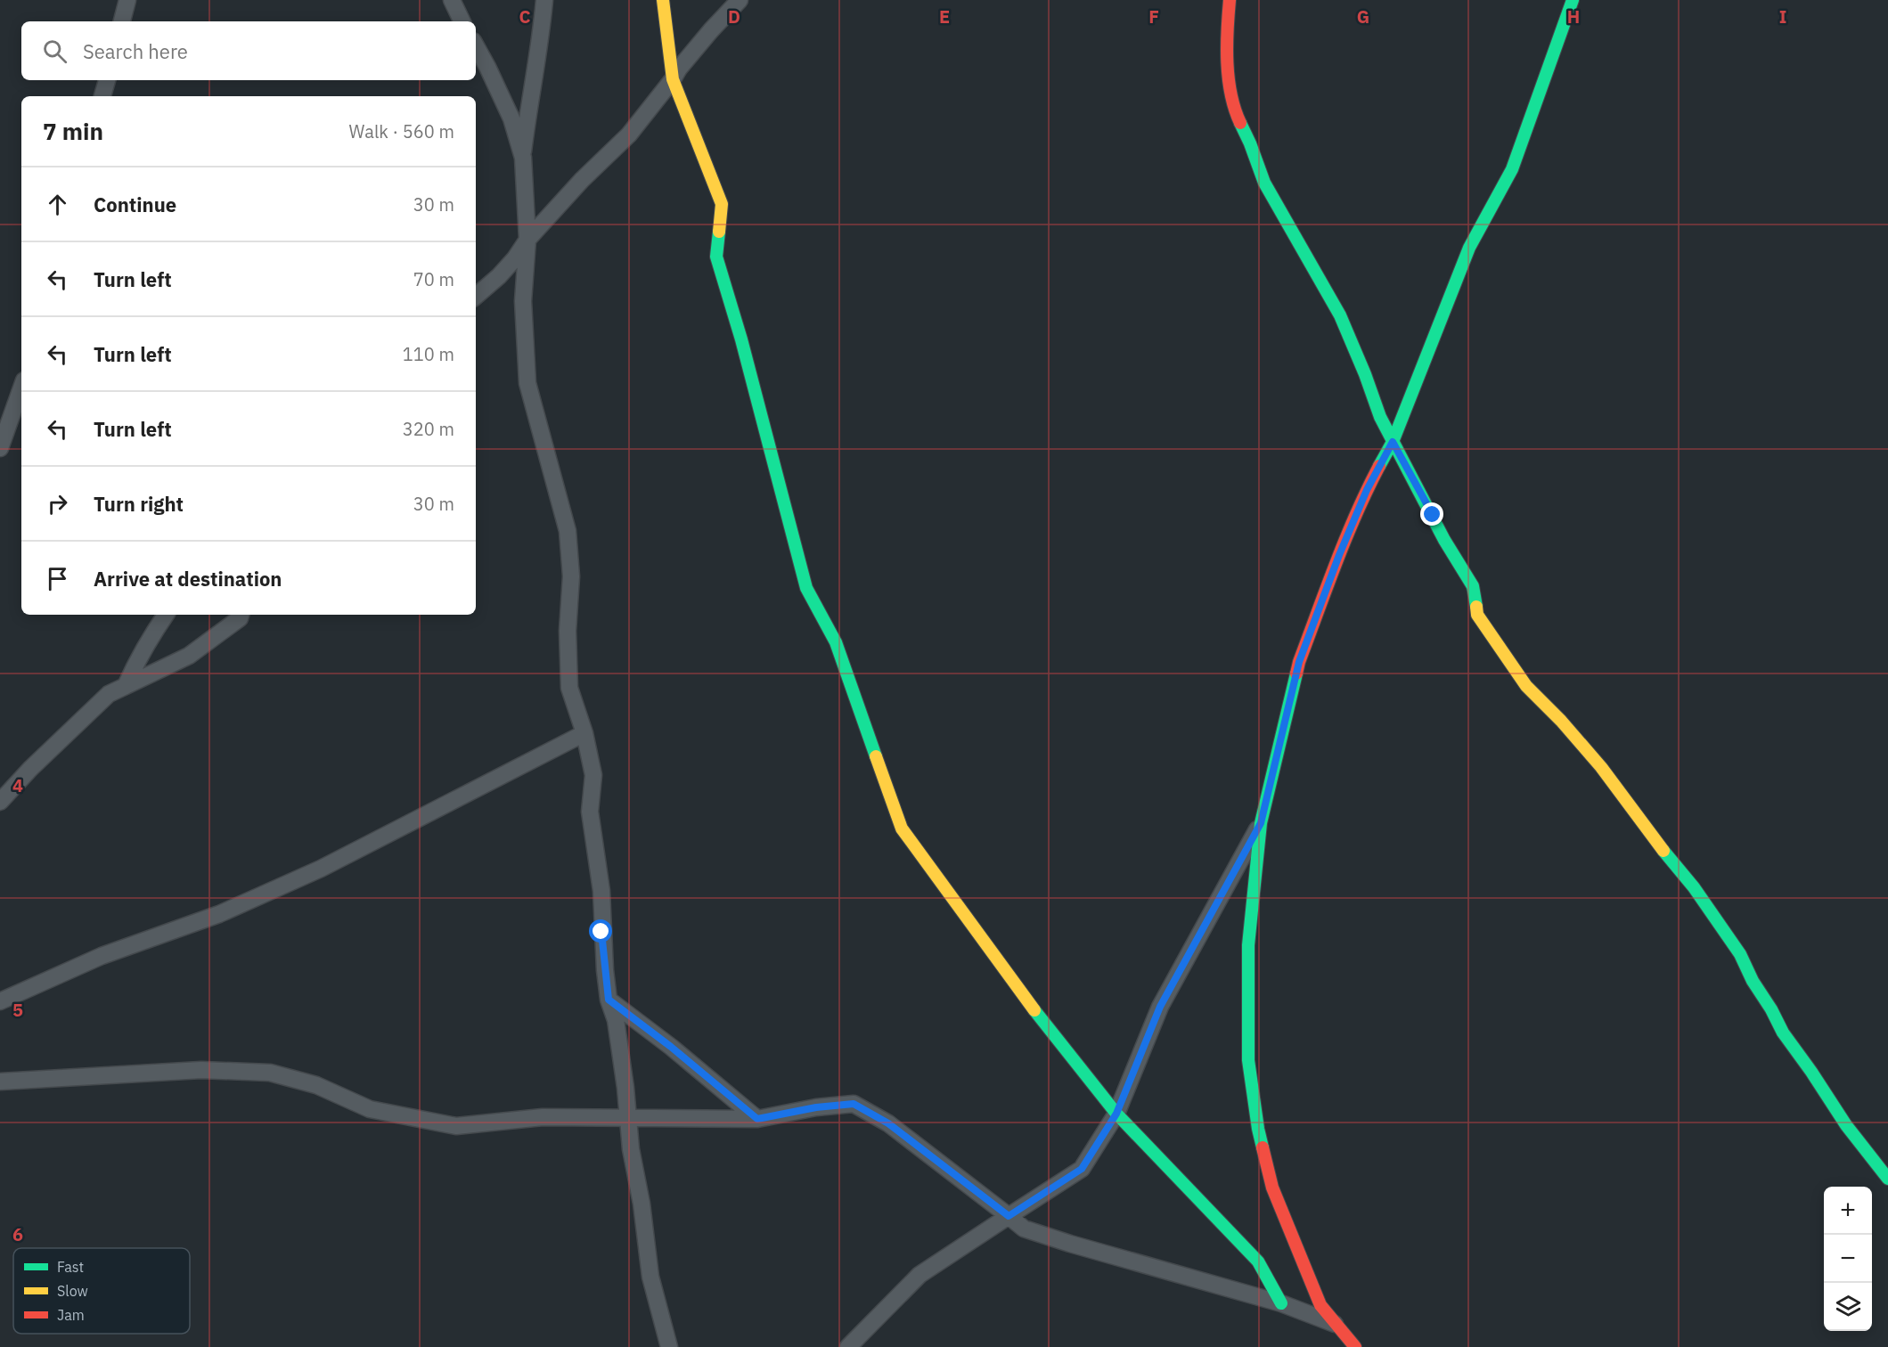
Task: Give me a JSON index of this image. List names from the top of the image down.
{
  "legend": ["Fast", "Slow", "Jam"],
  "page": {
    "search": "Search here",
    "heading": ["7 min", "Walk · 560 m"],
    "list": [
      ["Continue", "30 m"],
      ["Turn left", "70 m"],
      ["Turn left", "110 m"],
      ["Turn left", "320 m"],
      ["Turn right", "30 m"],
      "Arrive at destination"
    ],
    "map_buttons": ["+", "−"]
  },
  "grid": {
    "columns": [
      "C",
      "D",
      "E",
      "F",
      "G",
      "H",
      "I"
    ],
    "rows": ["4", "5", "6"]
  }
}
